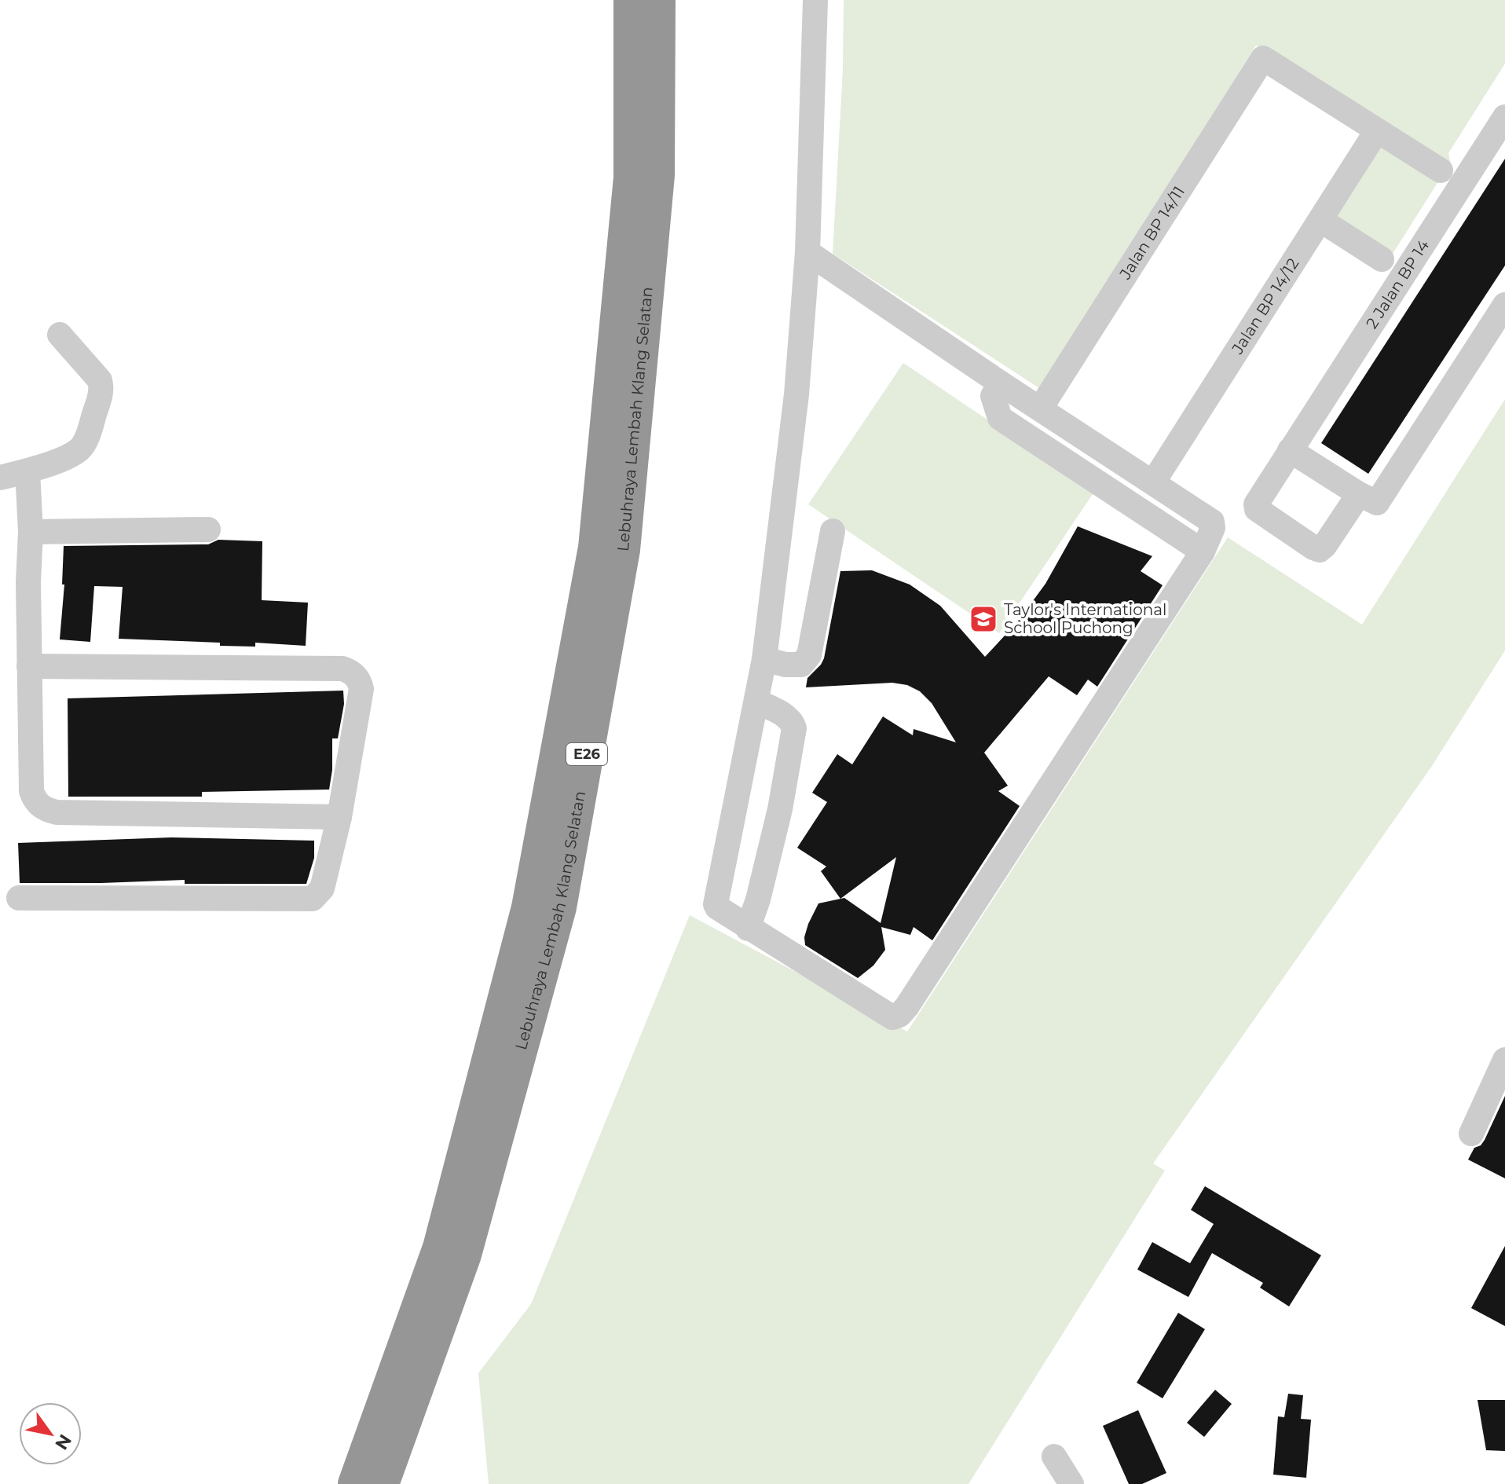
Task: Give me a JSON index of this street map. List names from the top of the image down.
{
  "streets": {
    "highway": ["Lebuhraya Lembah Klang Selatan", "E26"],
    "street": ["Jalan BP 14/11", "2 Jalan BP 14", "Jalan BP 14/12"]
  },
  "crossings": [
    ["Jalan BP 14/11", "Jalan BP 14/12"]
  ],
  "places": {
    "school or university": ["Taylor's International School Puchong"]
  },
  "north": "bottom right"
}
